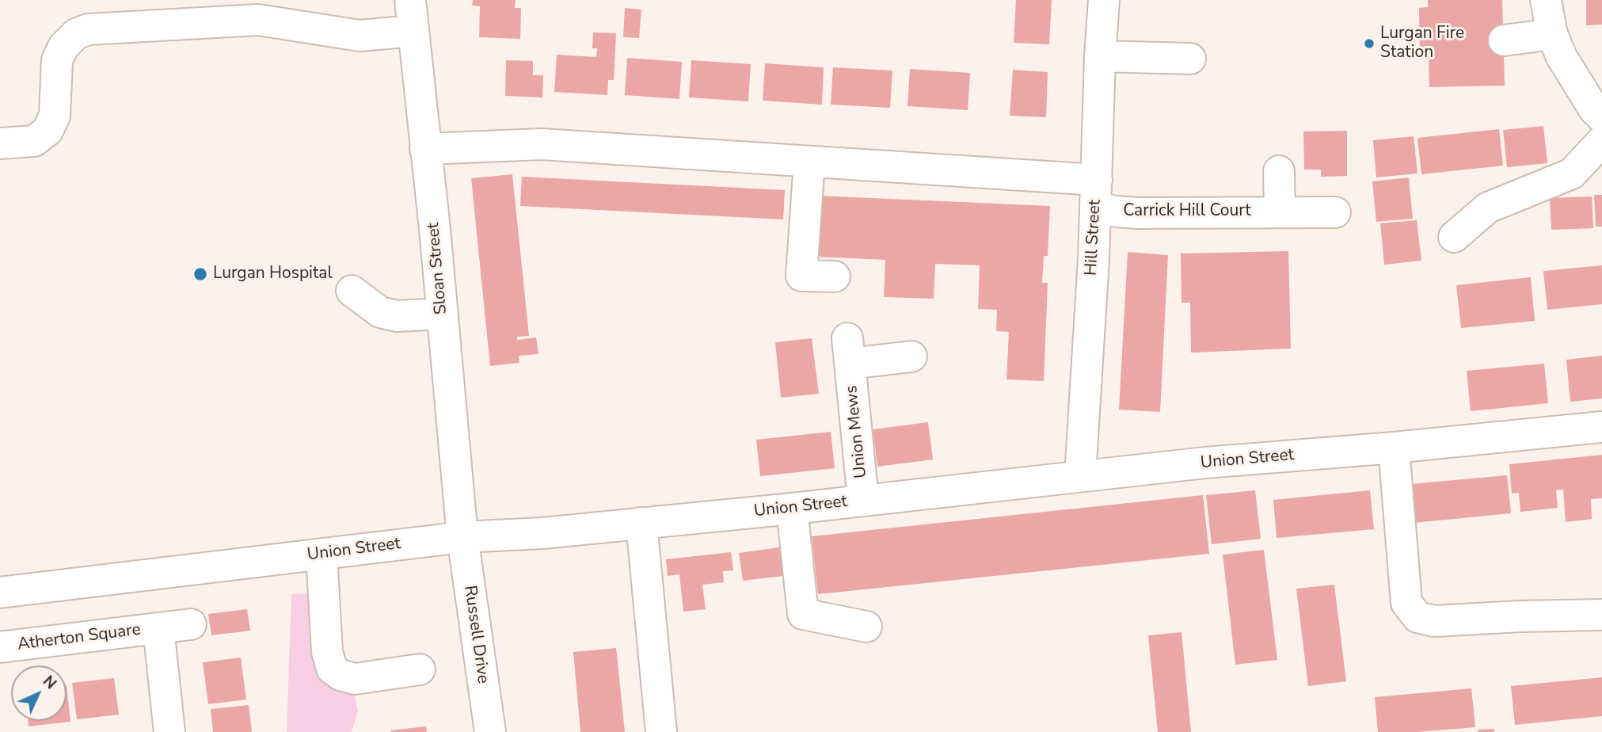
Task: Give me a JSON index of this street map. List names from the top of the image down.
{
  "streets": {
    "street": [
      "Carrick Hill Court",
      "Hill Street",
      "Sloan Street",
      "Union Mews",
      "Union Street",
      "Russell Drive",
      "Atherton Square"
    ]
  },
  "crossings": [
    ["Carrick Hill Court", "Hill Street"],
    ["Carrick Hill Court", "Sloan Street"],
    ["Hill Street", "Union Street"],
    ["Sloan Street", "Union Street"],
    ["Sloan Street", "Russell Drive"],
    ["Union Mews", "Union Street"],
    ["Union Street", "Russell Drive"]
  ],
  "places": ["Lurgan Fire Station", "Lurgan Hospital"],
  "north": "top right"
}
